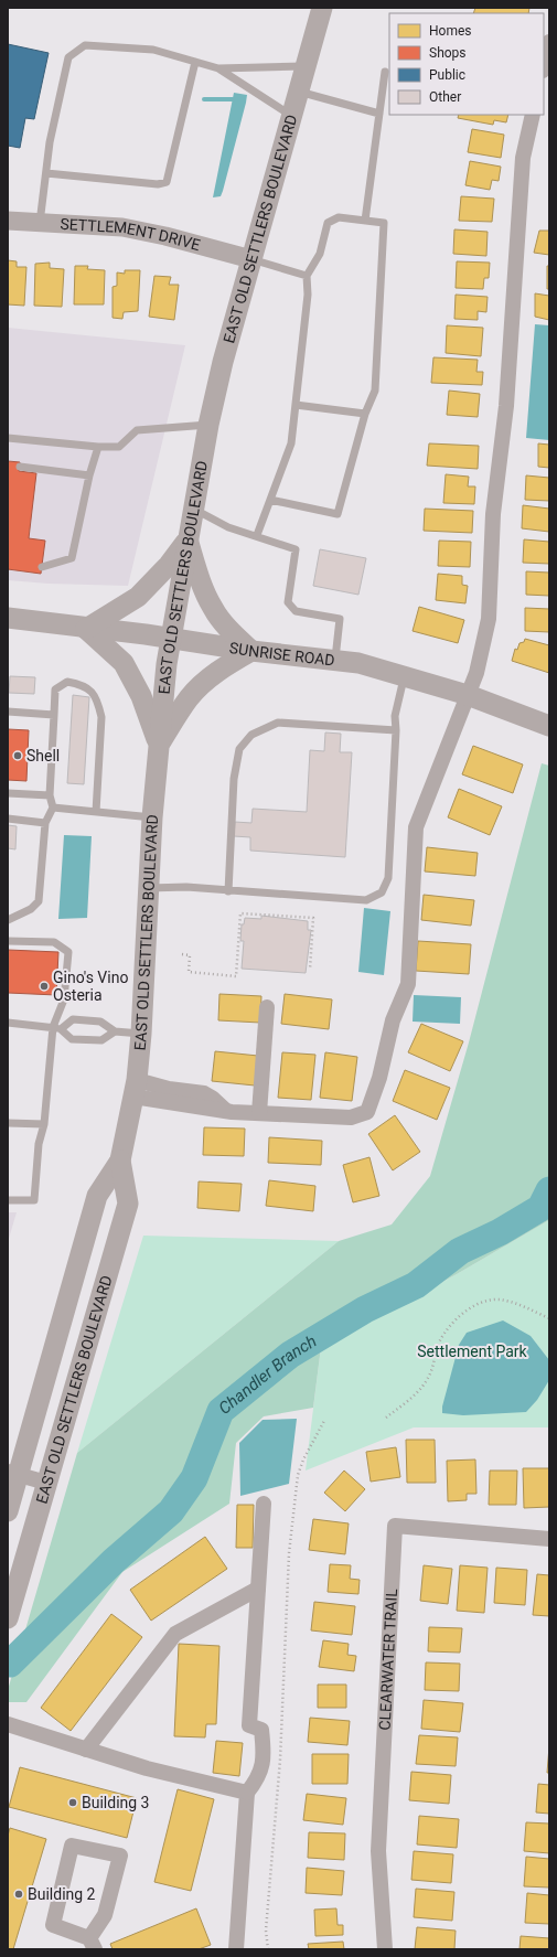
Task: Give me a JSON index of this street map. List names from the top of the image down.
{
  "streets": {
    "main road": ["EAST OLD SETTLERS BOULEVARD", "SUNRISE ROAD"],
    "street": ["SETTLEMENT DRIVE", "CLEARWATER TRAIL"]
  },
  "crossings": [
    ["EAST OLD SETTLERS BOULEVARD", "SETTLEMENT DRIVE"],
    ["EAST OLD SETTLERS BOULEVARD", "SUNRISE ROAD"]
  ],
  "water": ["Chandler Branch"],
  "parks": ["Settlement Park"],
  "places": [
    "Shell",
    "Gino's Vino Osteria",
    "Building 3",
    "Building 2"
  ],
  "legend": [
    "Homes",
    "Shops",
    "Public",
    "Other"
  ]
}
